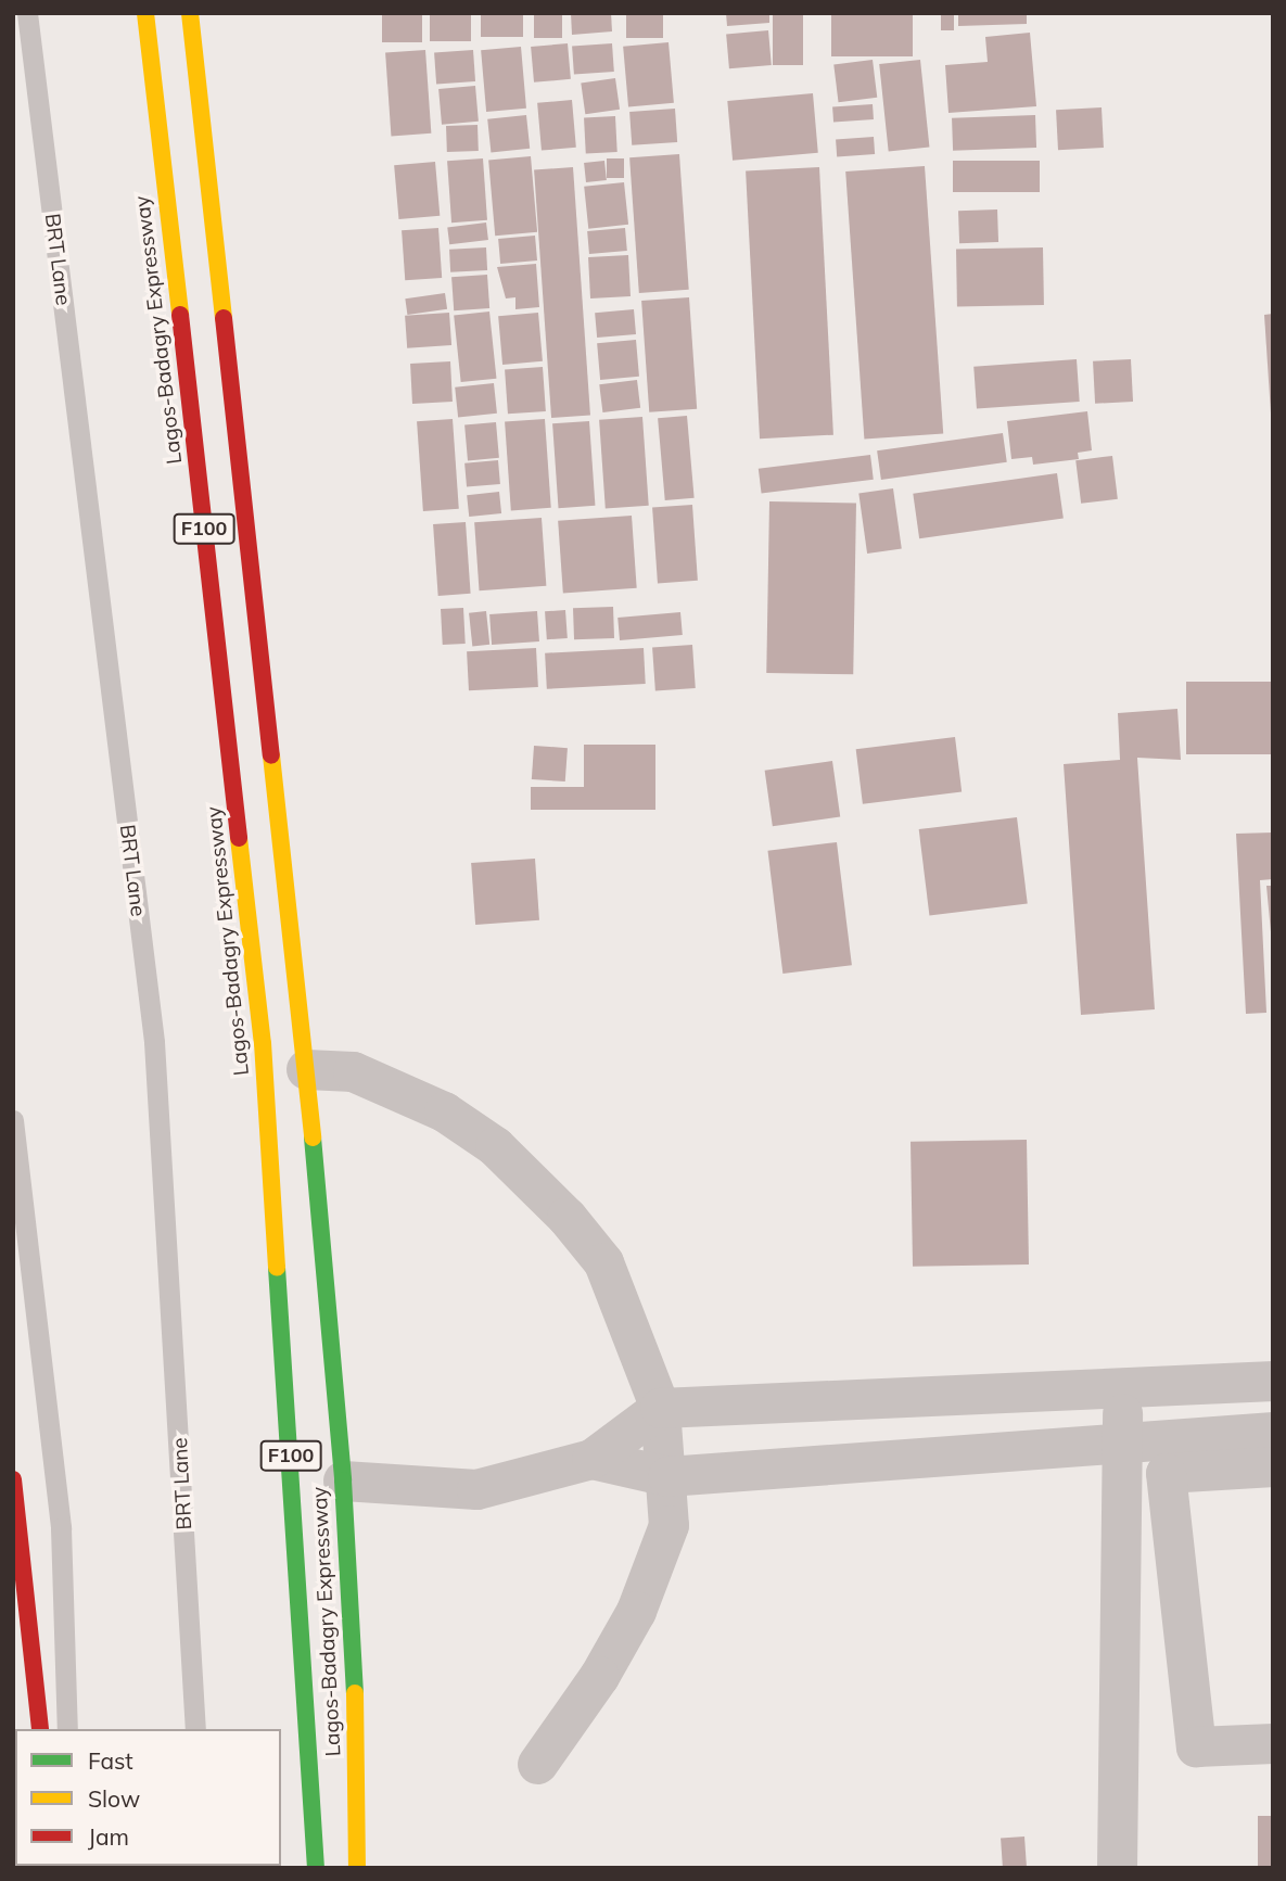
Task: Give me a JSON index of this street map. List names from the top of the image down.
{
  "streets": {
    "main road": ["Lagos-Badagry Expressway", "F100"],
    "lane": ["BRT Lane"]
  },
  "legend": ["Fast", "Slow", "Jam"]
}
